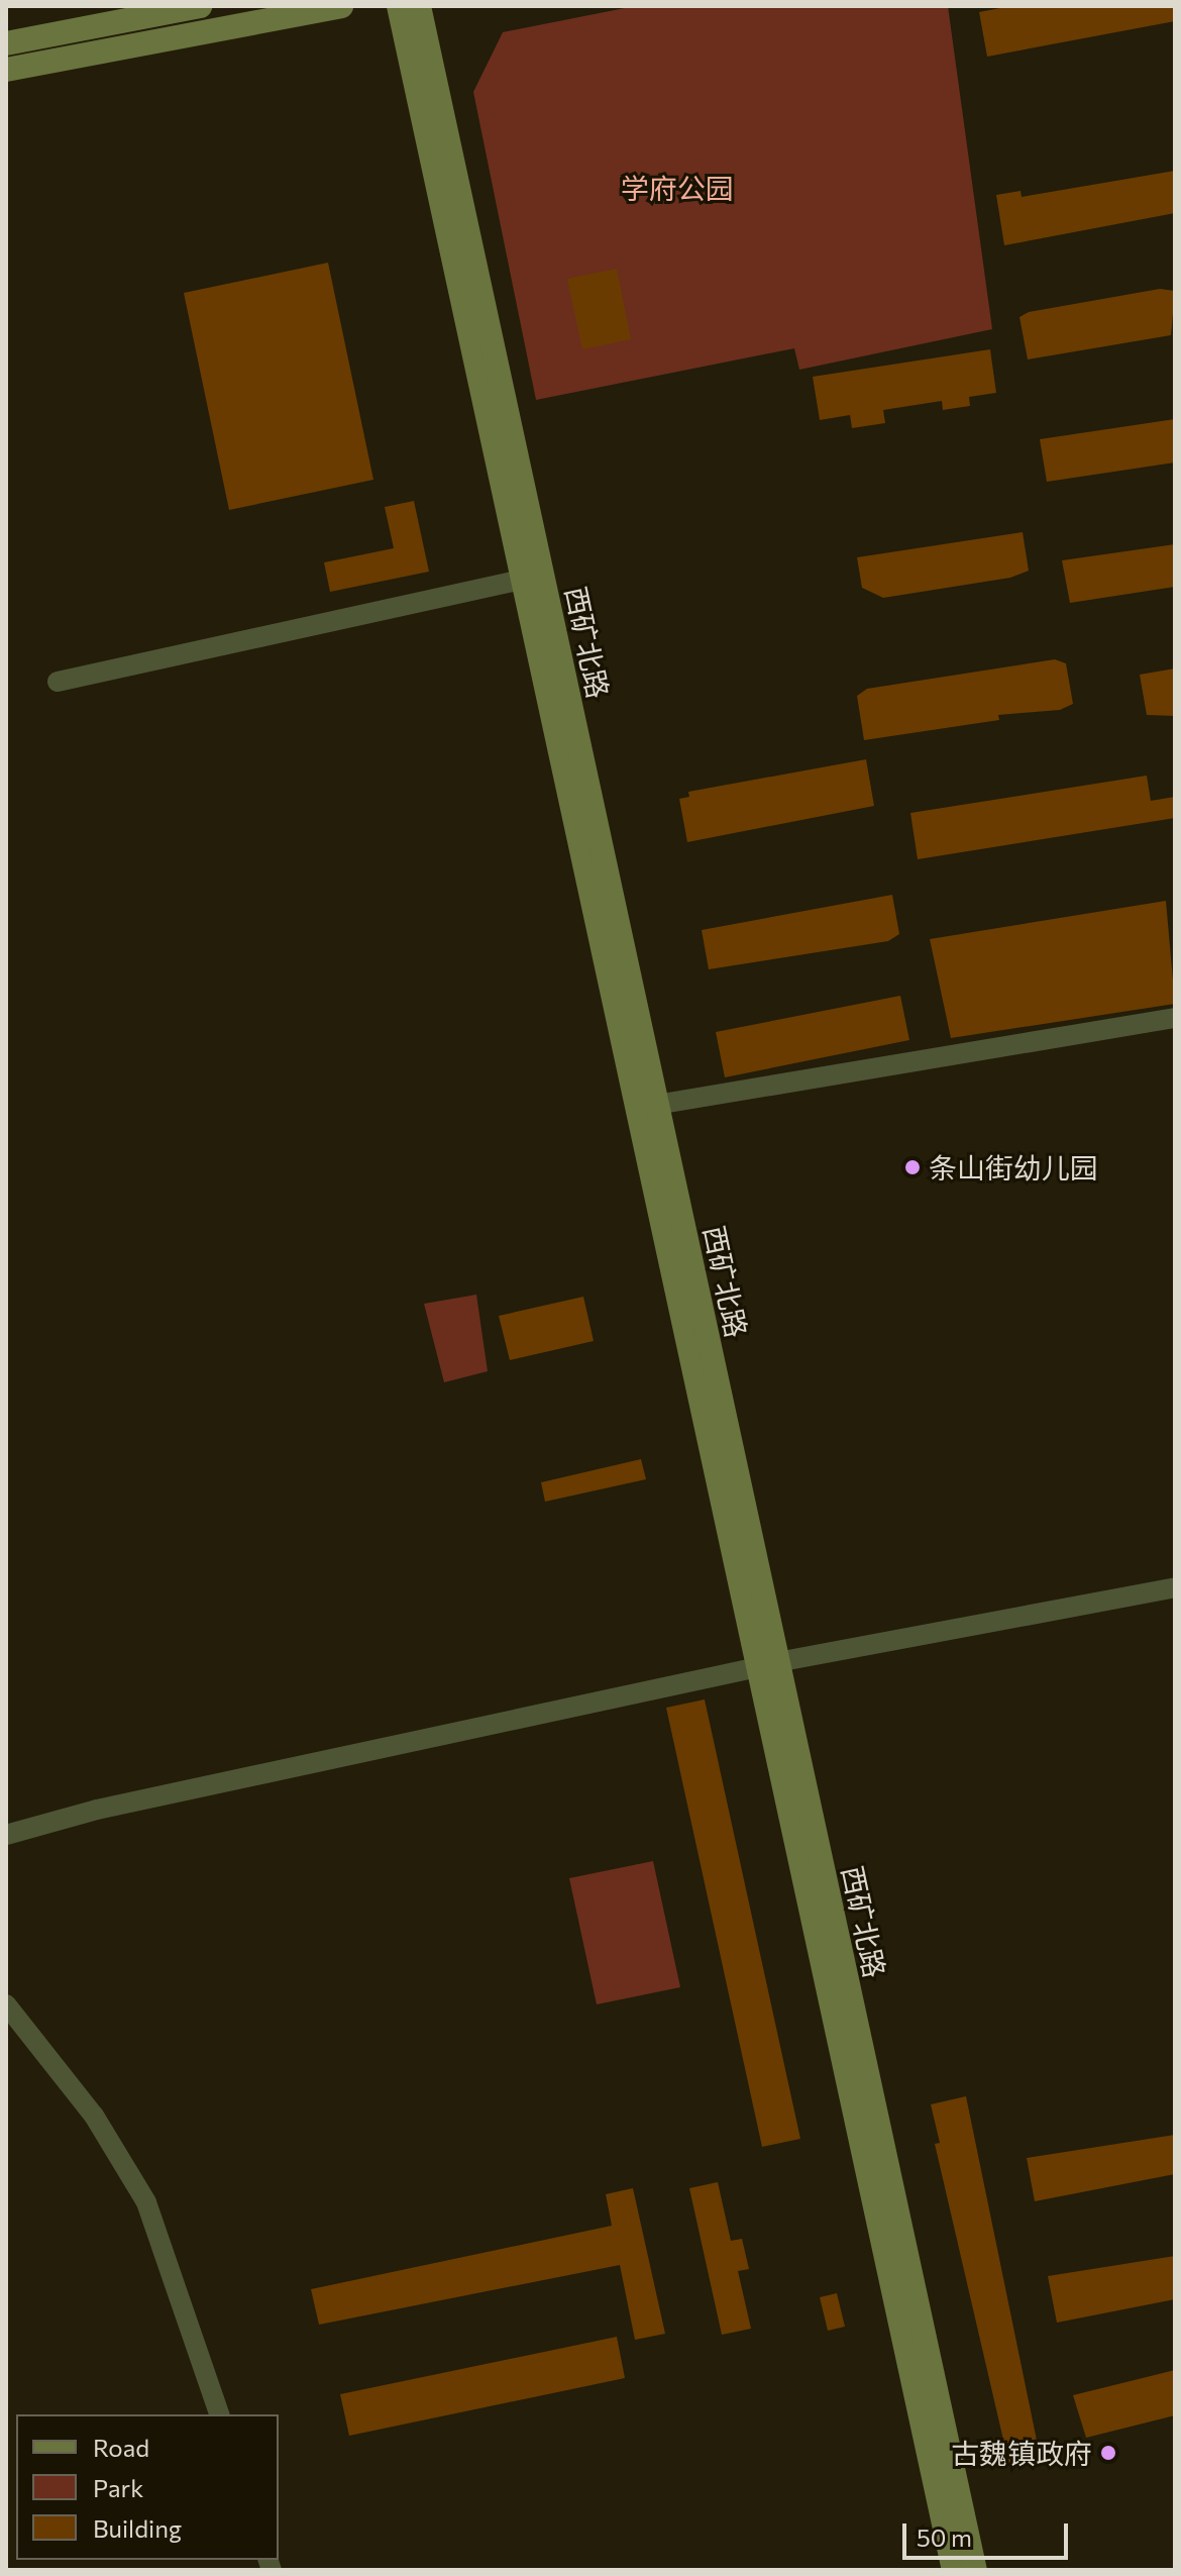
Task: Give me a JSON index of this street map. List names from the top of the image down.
{
  "streets": {
    "main road": ["西矿北路"]
  },
  "parks": ["学府公园"],
  "places": ["条山街幼儿园", "古魏镇政府"],
  "legend": ["Road", "Park", "Building"],
  "scale_bar": "50 m"
}
